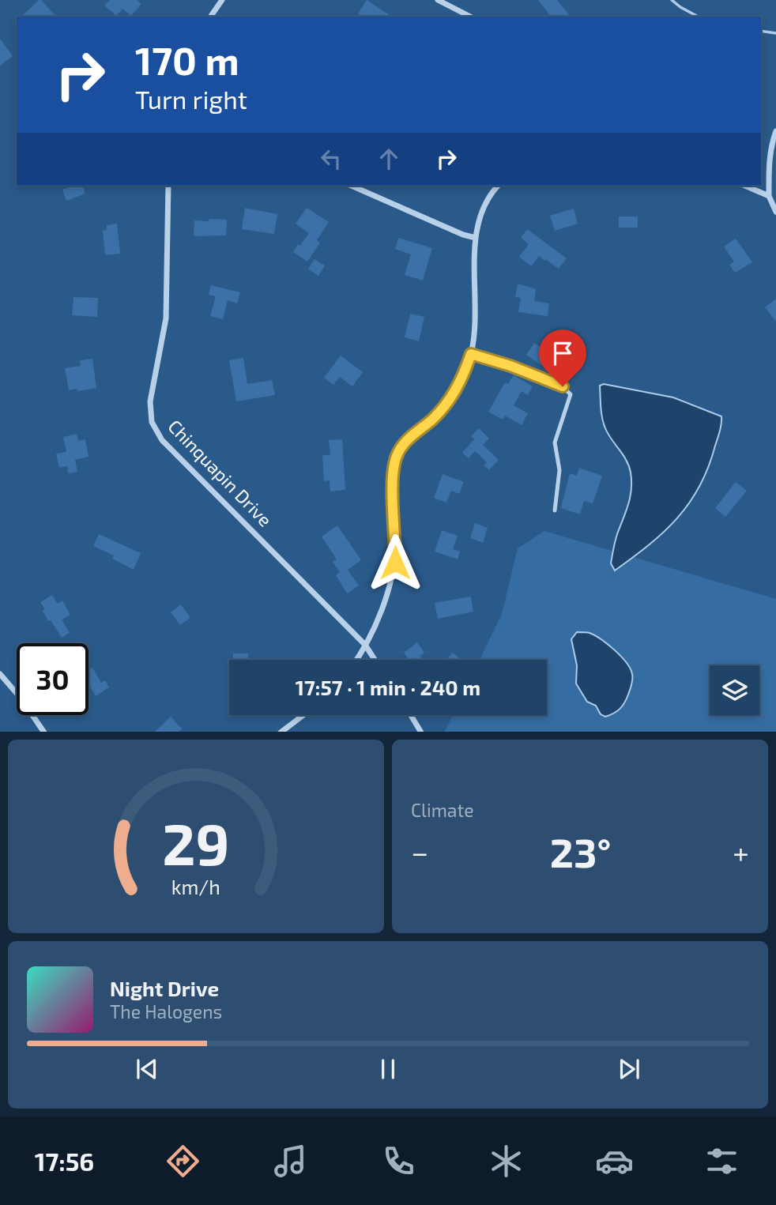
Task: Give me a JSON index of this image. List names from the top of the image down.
{
  "streets": {
    "street": ["Chinquapin Drive"]
  },
  "page": {
    "turn": ["170 m", "Turn right"],
    "limit": "30",
    "trip": "17:57 · 1 min · 240 m",
    "tile": "Climate",
    "heat": ["−", "23°", "+"],
    "song": ["Night Drive", "The Halogens"],
    "tabs": "17:56",
    "gauge": ["29", "km/h"]
  }
}
